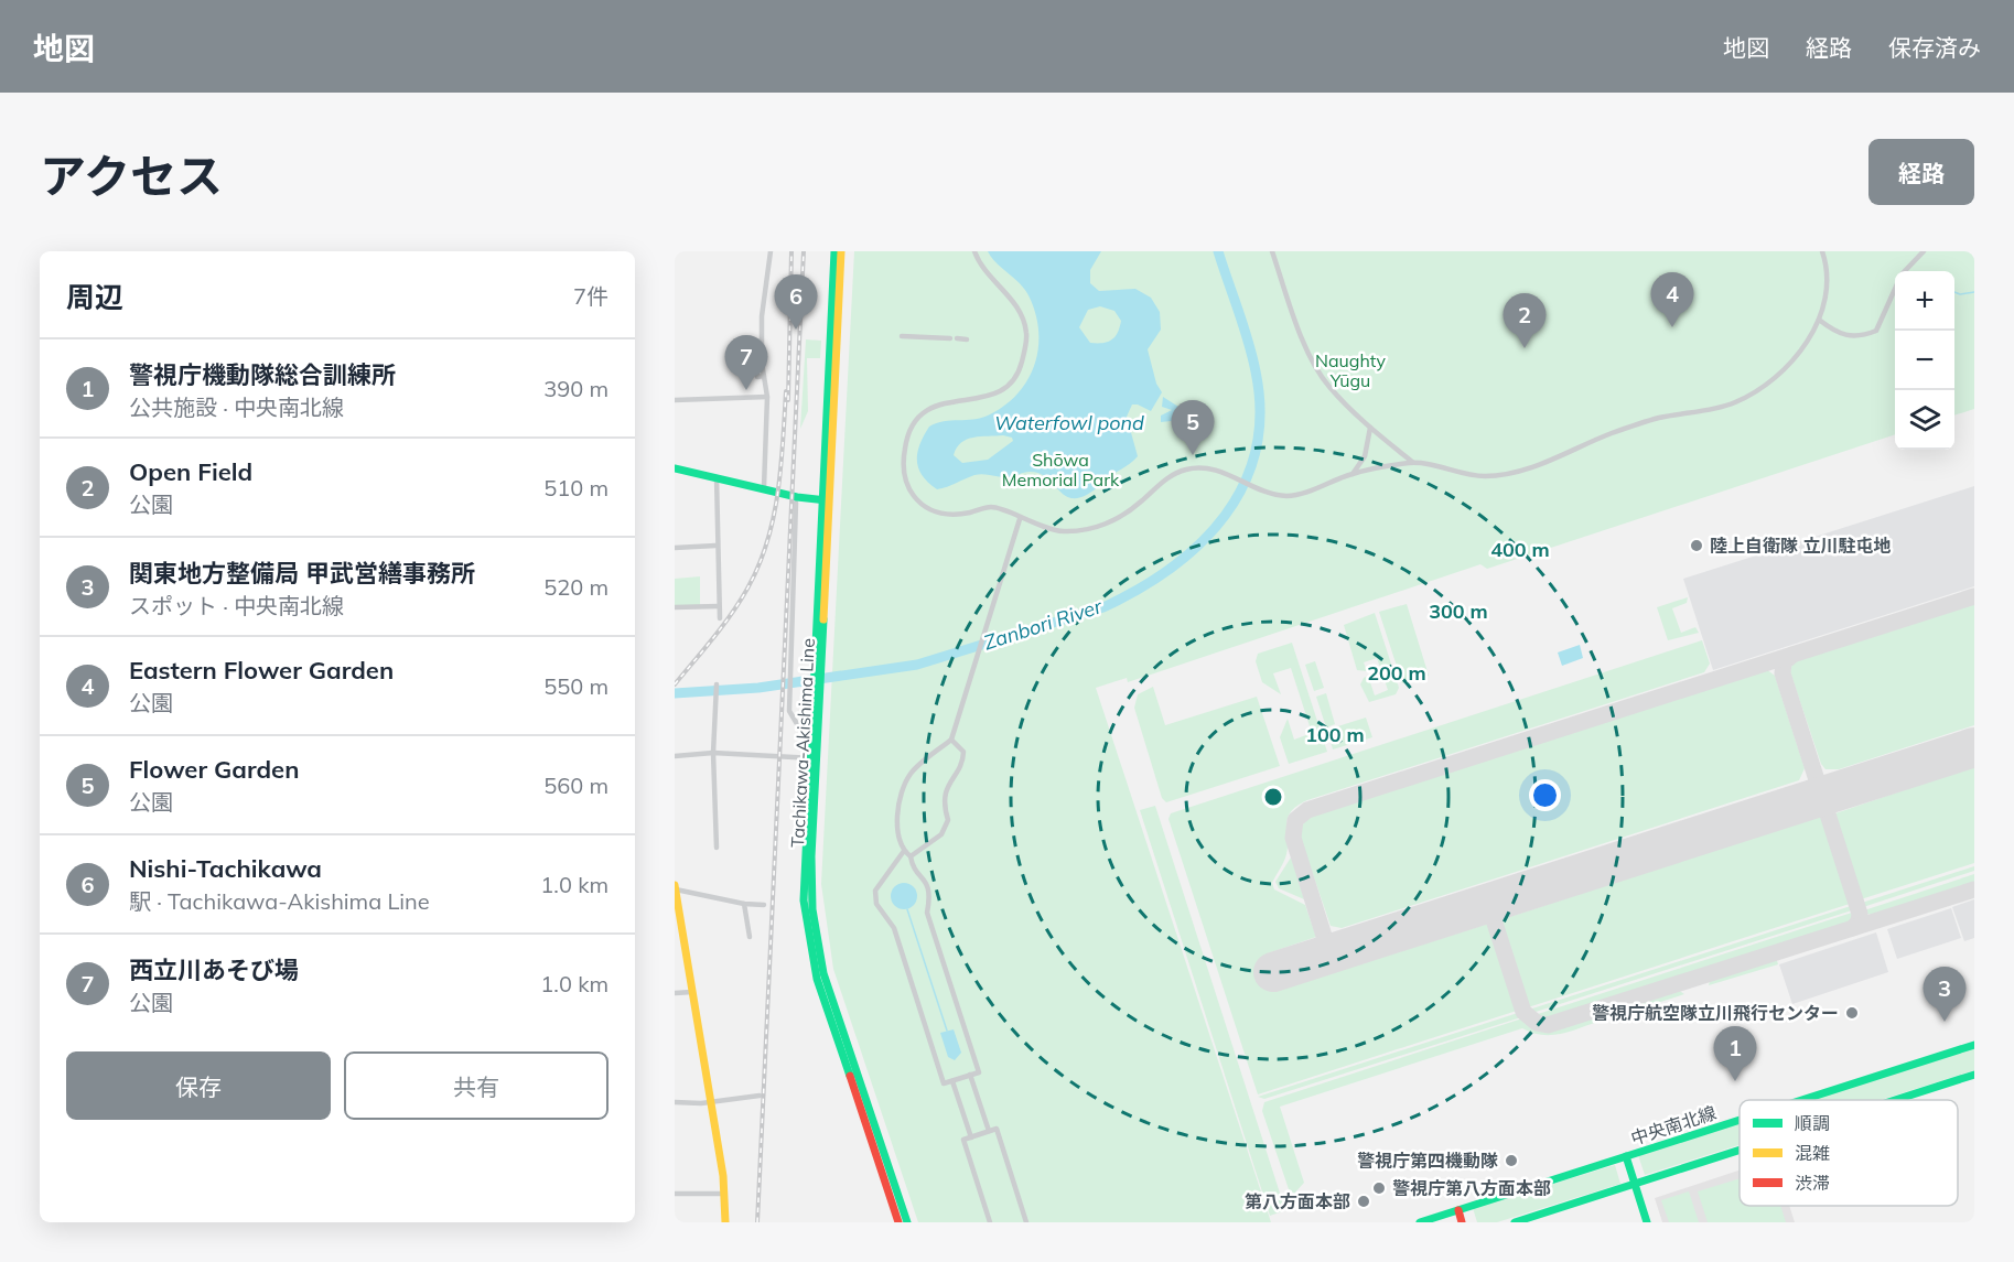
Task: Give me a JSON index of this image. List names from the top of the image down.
{
  "streets": {
    "main road": ["Tachikawa-Akishima Line", "中央南北線"]
  },
  "water": ["Waterfowl pond", "Zanbori River"],
  "parks": ["Naughty Yūgu", "Shōwa Memorial Park"],
  "places": [
    "陸上自衛隊 立川駐屯地",
    "警視庁航空隊立川飛行センター",
    "警視庁第四機動隊",
    "警視庁第八方面本部",
    "第八方面本部"
  ],
  "legend": ["順調", "混雑", "渋滞"],
  "page": {
    "header": "地図",
    "nav": ["地図", "経路", "保存済み"],
    "title": "アクセス",
    "buttons": [
      "経路",
      ["保存", "共有"]
    ],
    "heading": ["周辺", "7件"],
    "map_buttons": ["+", "−"],
    "pins": [
      "4",
      "6",
      "2",
      "7",
      "5",
      "3",
      "1"
    ],
    "list": [
      {
        "mark": "1",
        "name": "警視庁機動隊総合訓練所",
        "note": "公共施設 · 中央南北線",
        "value": "390 m"
      },
      {
        "mark": "2",
        "name": "Open Field",
        "note": "公園",
        "value": "510 m"
      },
      {
        "mark": "3",
        "name": "関東地方整備局 甲武営繕事務所",
        "note": "スポット · 中央南北線",
        "value": "520 m"
      },
      {
        "mark": "4",
        "name": "Eastern Flower Garden",
        "note": "公園",
        "value": "550 m"
      },
      {
        "mark": "5",
        "name": "Flower Garden",
        "note": "公園",
        "value": "560 m"
      },
      {
        "mark": "6",
        "name": "Nishi-Tachikawa",
        "note": "駅 · Tachikawa-Akishima Line",
        "value": "1.0 km"
      },
      {
        "mark": "7",
        "name": "西立川あそび場",
        "note": "公園",
        "value": "1.0 km"
      }
    ]
  },
  "rings": [
    "400 m",
    "300 m",
    "200 m",
    "100 m"
  ]
}
